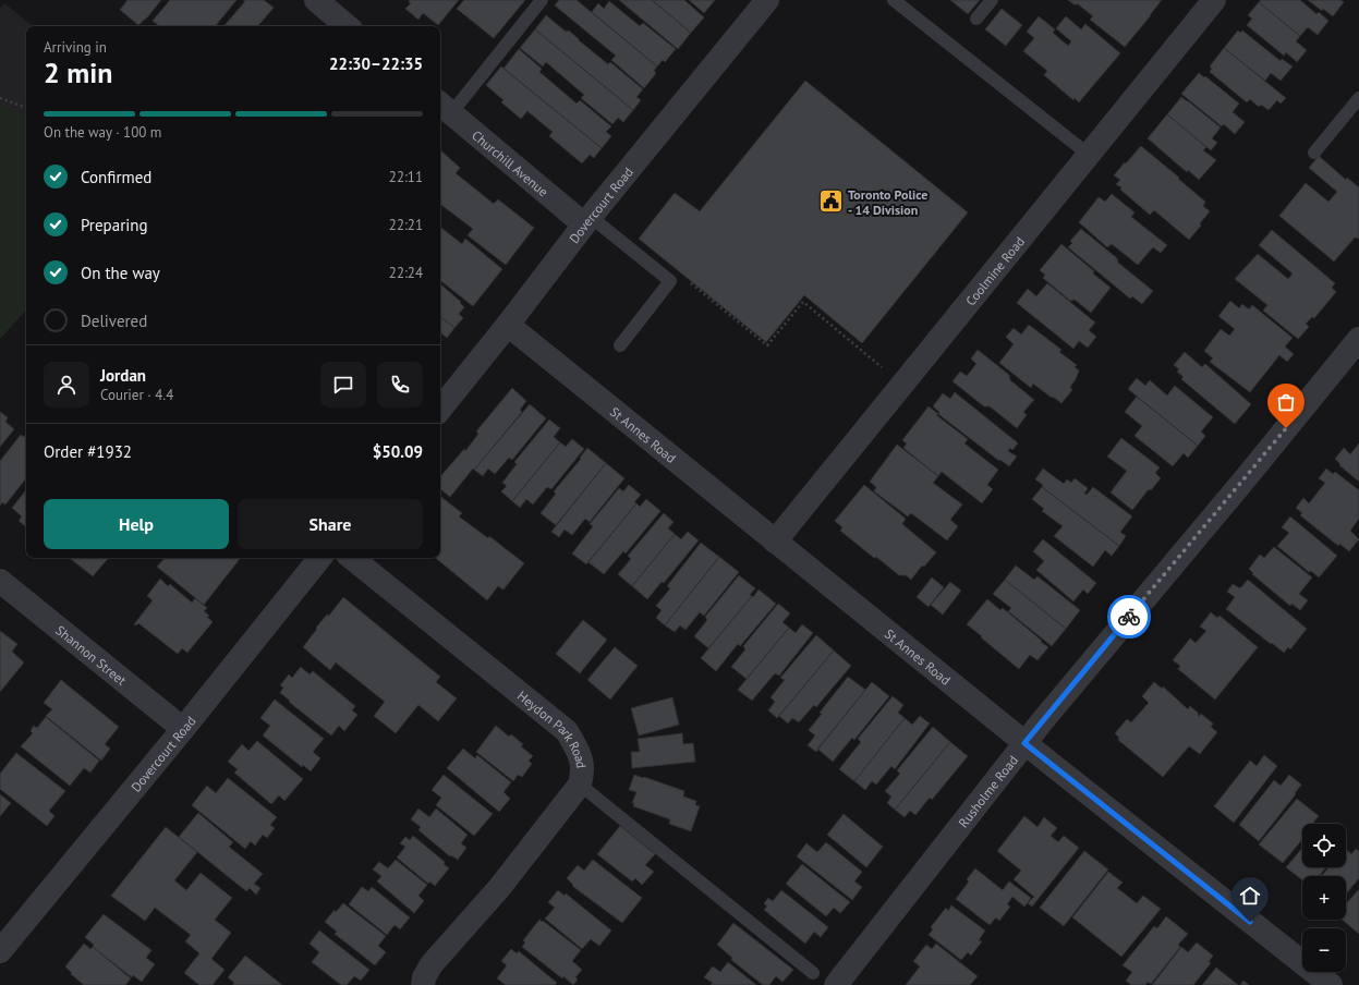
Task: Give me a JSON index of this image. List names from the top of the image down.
{
  "streets": {
    "street": [
      "Churchill Avenue",
      "Dovercourt Road",
      "Coolmine Road",
      "St Annes Road",
      "Shannon Street",
      "Heydon Park Road",
      "Rusholme Road"
    ]
  },
  "crossings": [
    ["Churchill Avenue", "Dovercourt Road"],
    ["Dovercourt Road", "St Annes Road"],
    ["Dovercourt Road", "Shannon Street"],
    ["Coolmine Road", "St Annes Road"],
    ["St Annes Road", "Rusholme Road"]
  ],
  "places": {
    "public building": ["Toronto Police - 14 Division"]
  },
  "page": {
    "heading": ["2 min", "Arriving in", "22:30–22:35"],
    "panel": [
      "Jordan",
      "Courier · 4.4",
      "Order #1932",
      "$50.09"
    ],
    "bar": "On the way · 100 m",
    "list": [
      ["Confirmed", "22:11"],
      ["Preparing", "22:21"],
      ["On the way", "22:24"],
      "Delivered"
    ],
    "buttons": ["Help", "Share"],
    "map_buttons": ["+", "−"]
  }
}
